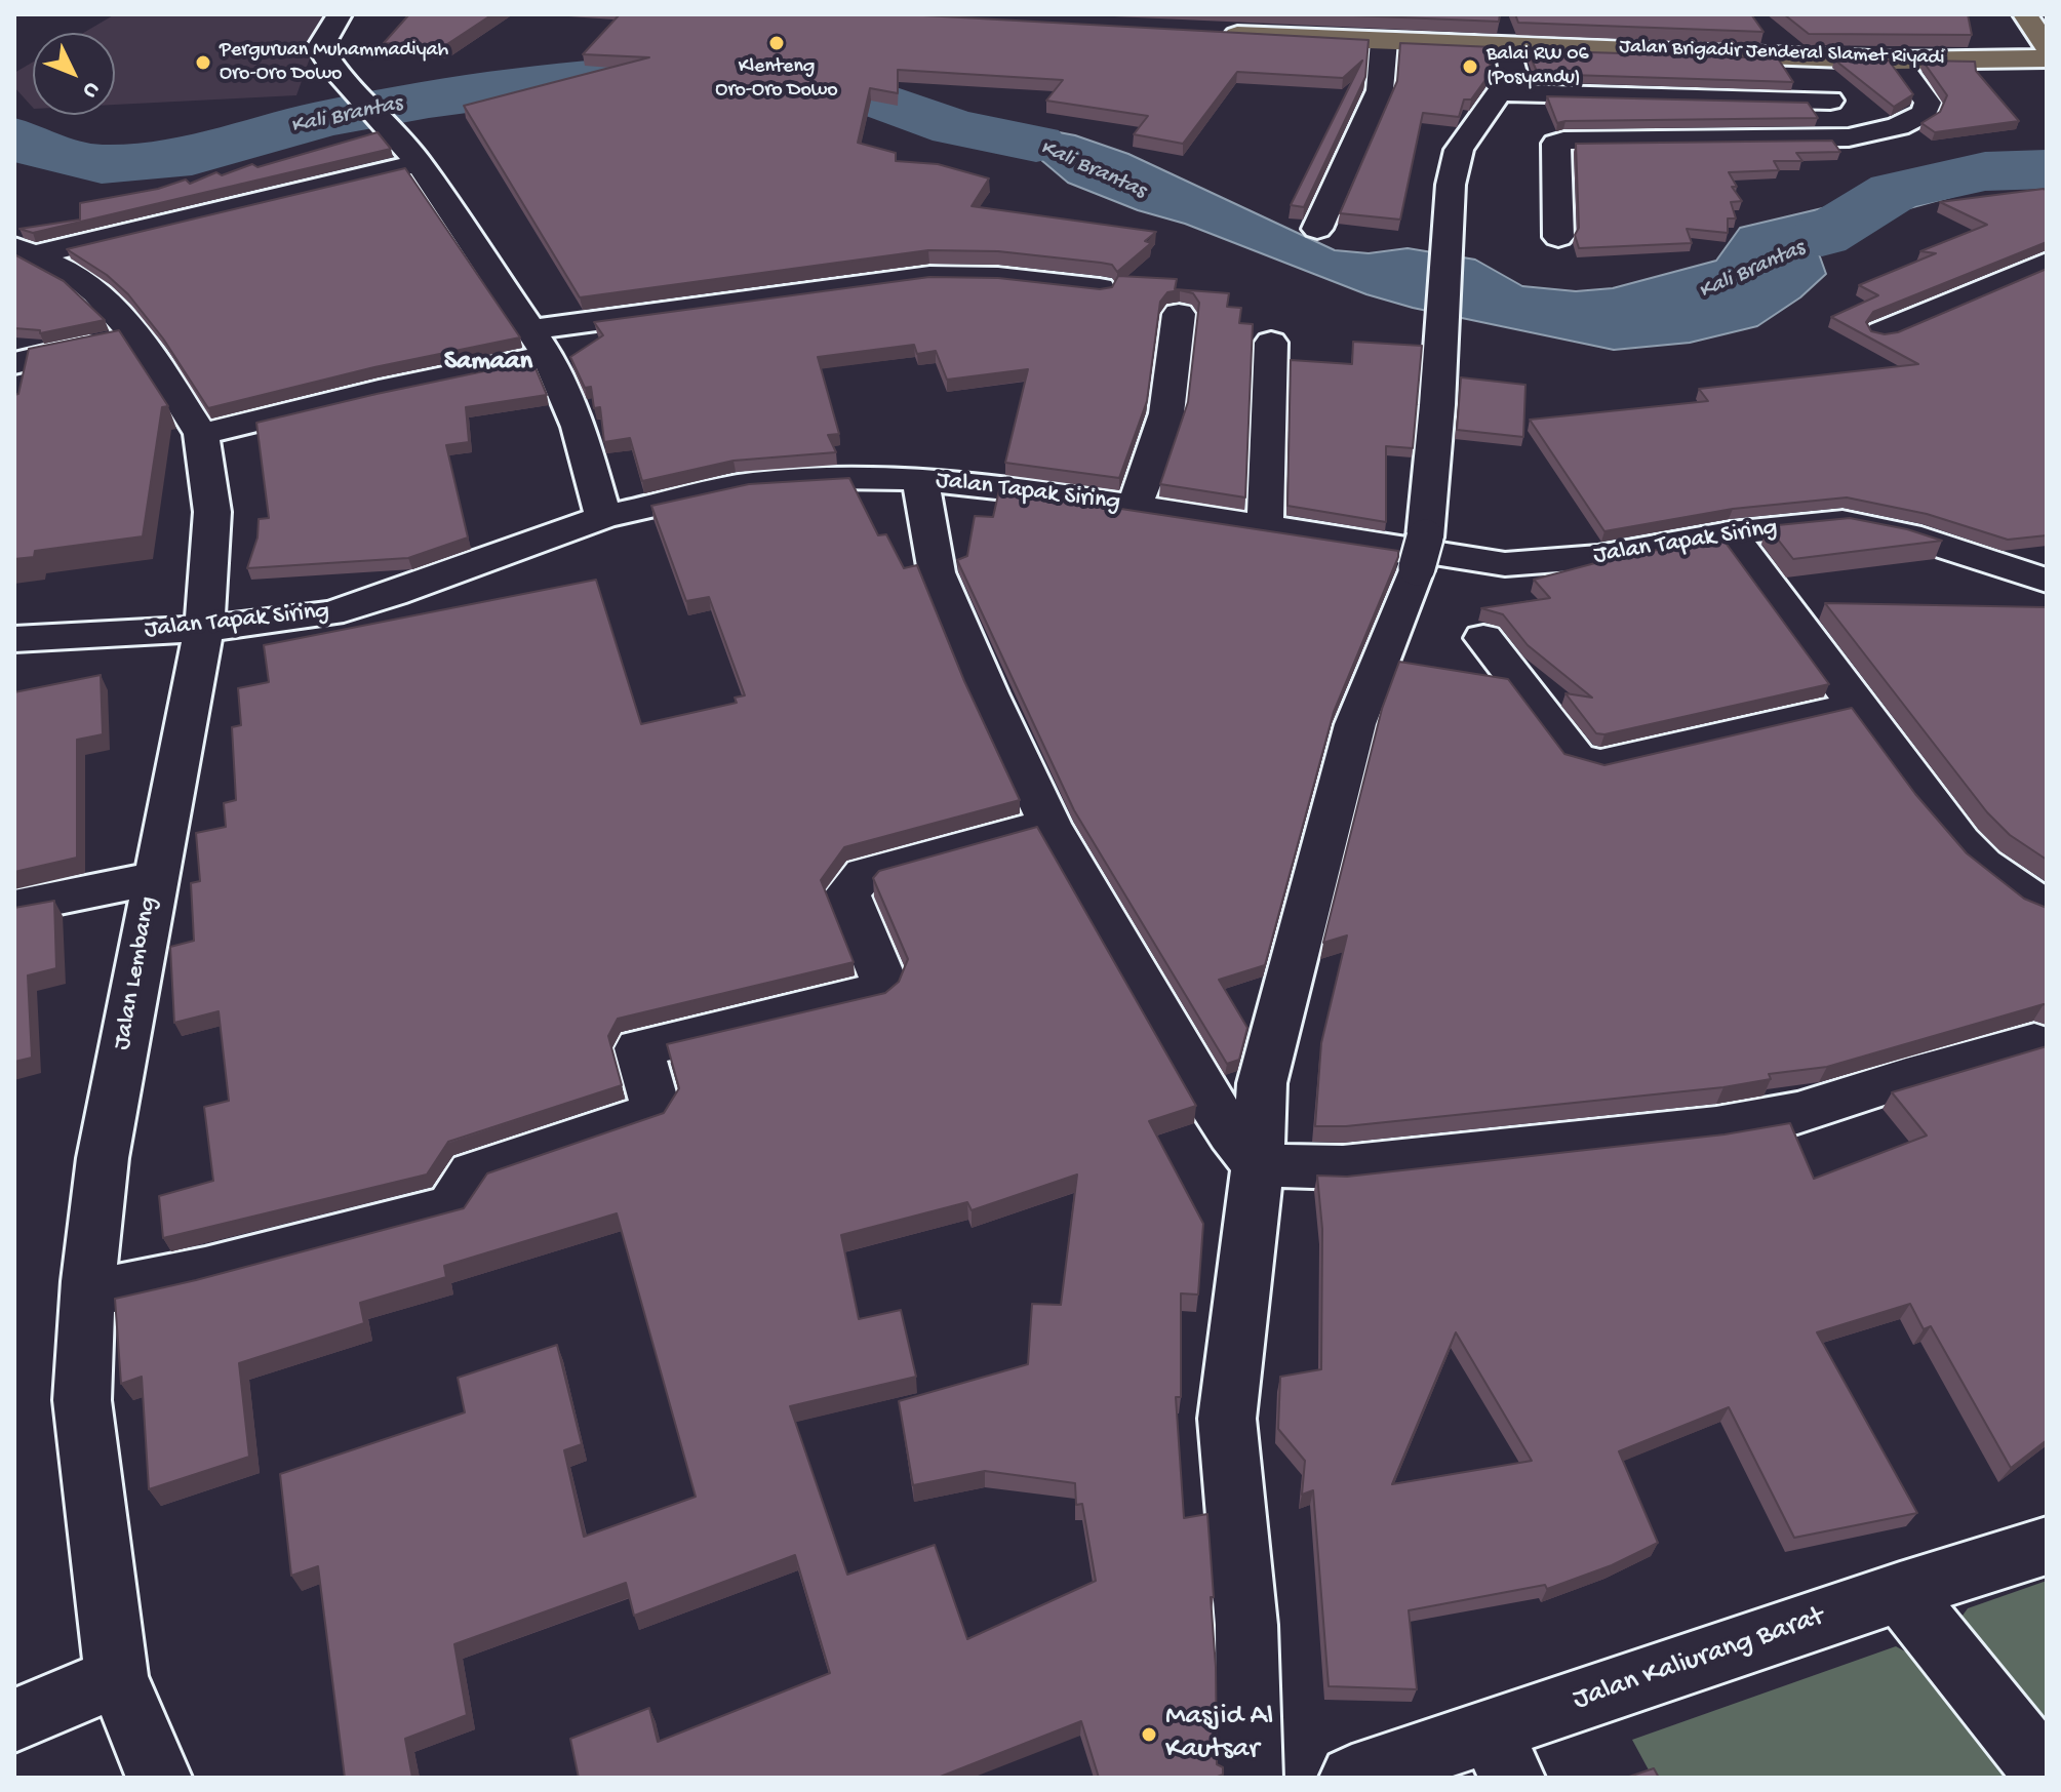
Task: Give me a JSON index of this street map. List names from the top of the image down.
{
  "streets": {
    "main road": ["Jalan Brigadir Jenderal Slamet Riyadi"],
    "street": ["Jalan Tapak Siring", "Jalan Lembang", "Jalan Kaliurang Barat"]
  },
  "crossings": [
    ["Jalan Tapak Siring", "Jalan Lembang"]
  ],
  "districts": ["Samaan"],
  "water": ["Kali Brantas"],
  "places": [
    "Klenteng Oro-Oro Dowo",
    "Perguruan Muhammadiyah Oro-Oro Dowo",
    "Balai RW 06 (Posyandu)",
    "Masjid Al Kautsar"
  ],
  "north": "bottom right"
}
